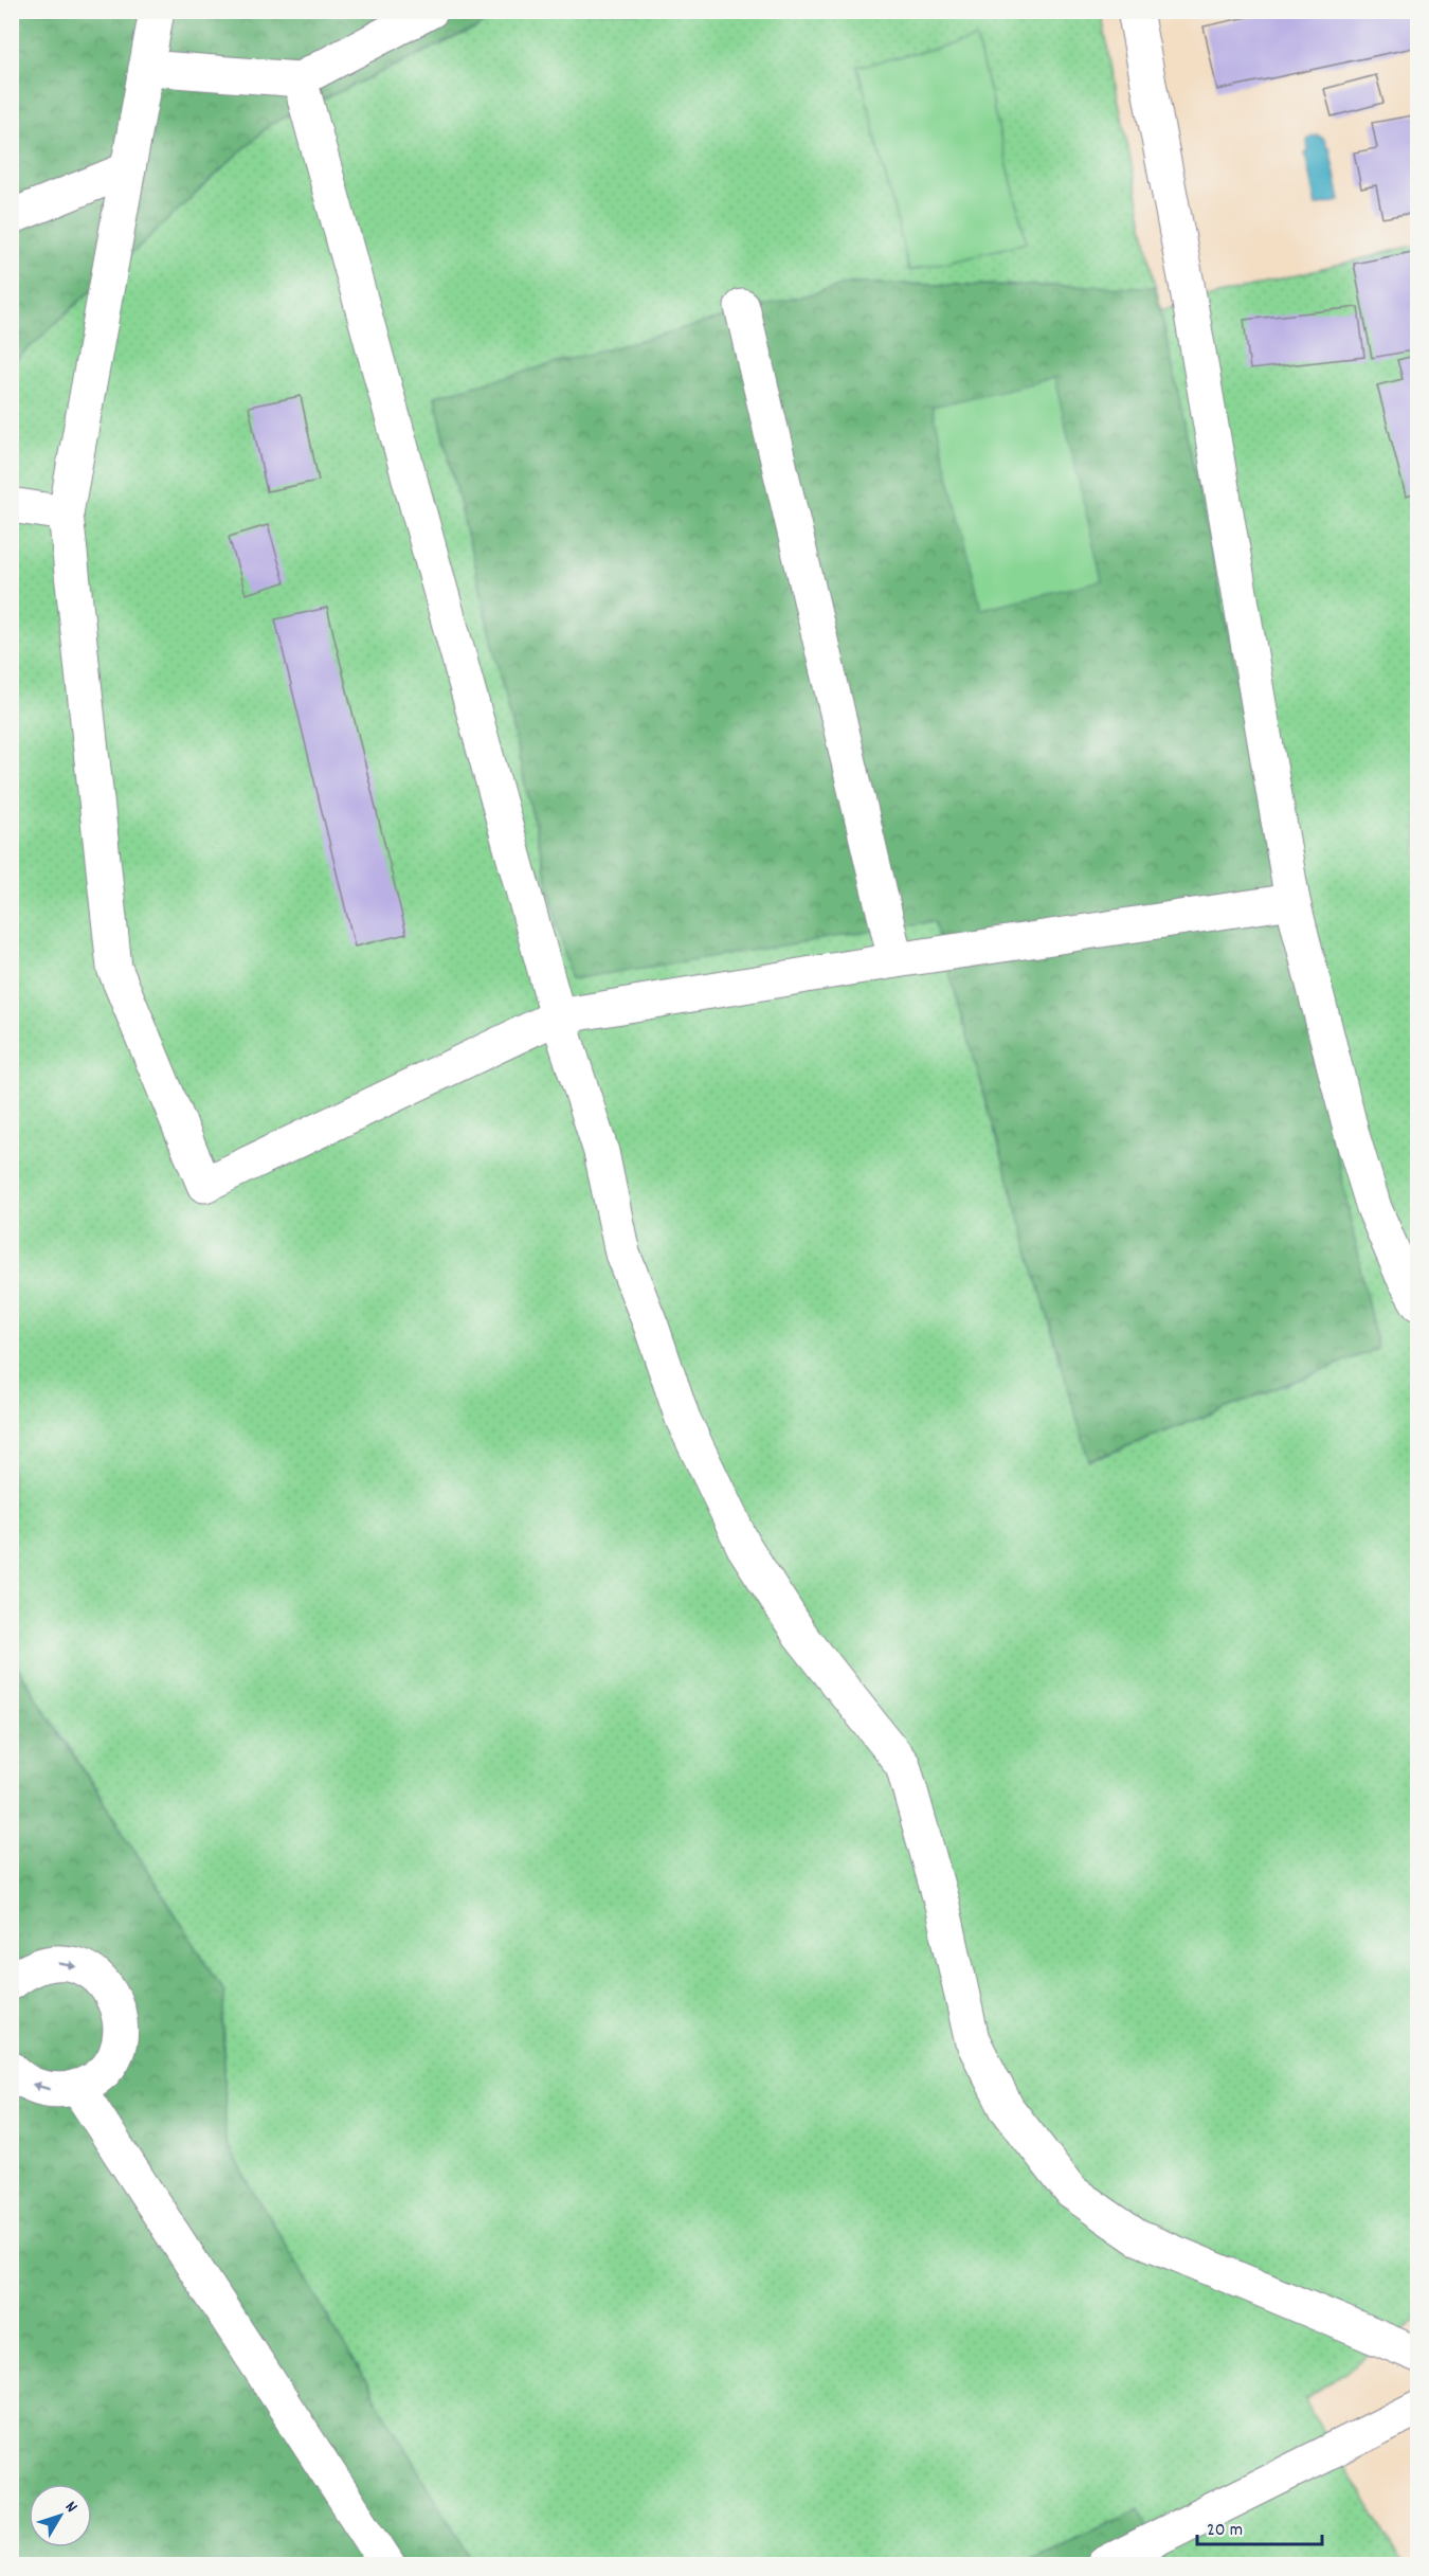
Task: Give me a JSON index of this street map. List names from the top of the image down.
{
  "scale_bar": "20 m",
  "north": "top right"
}
